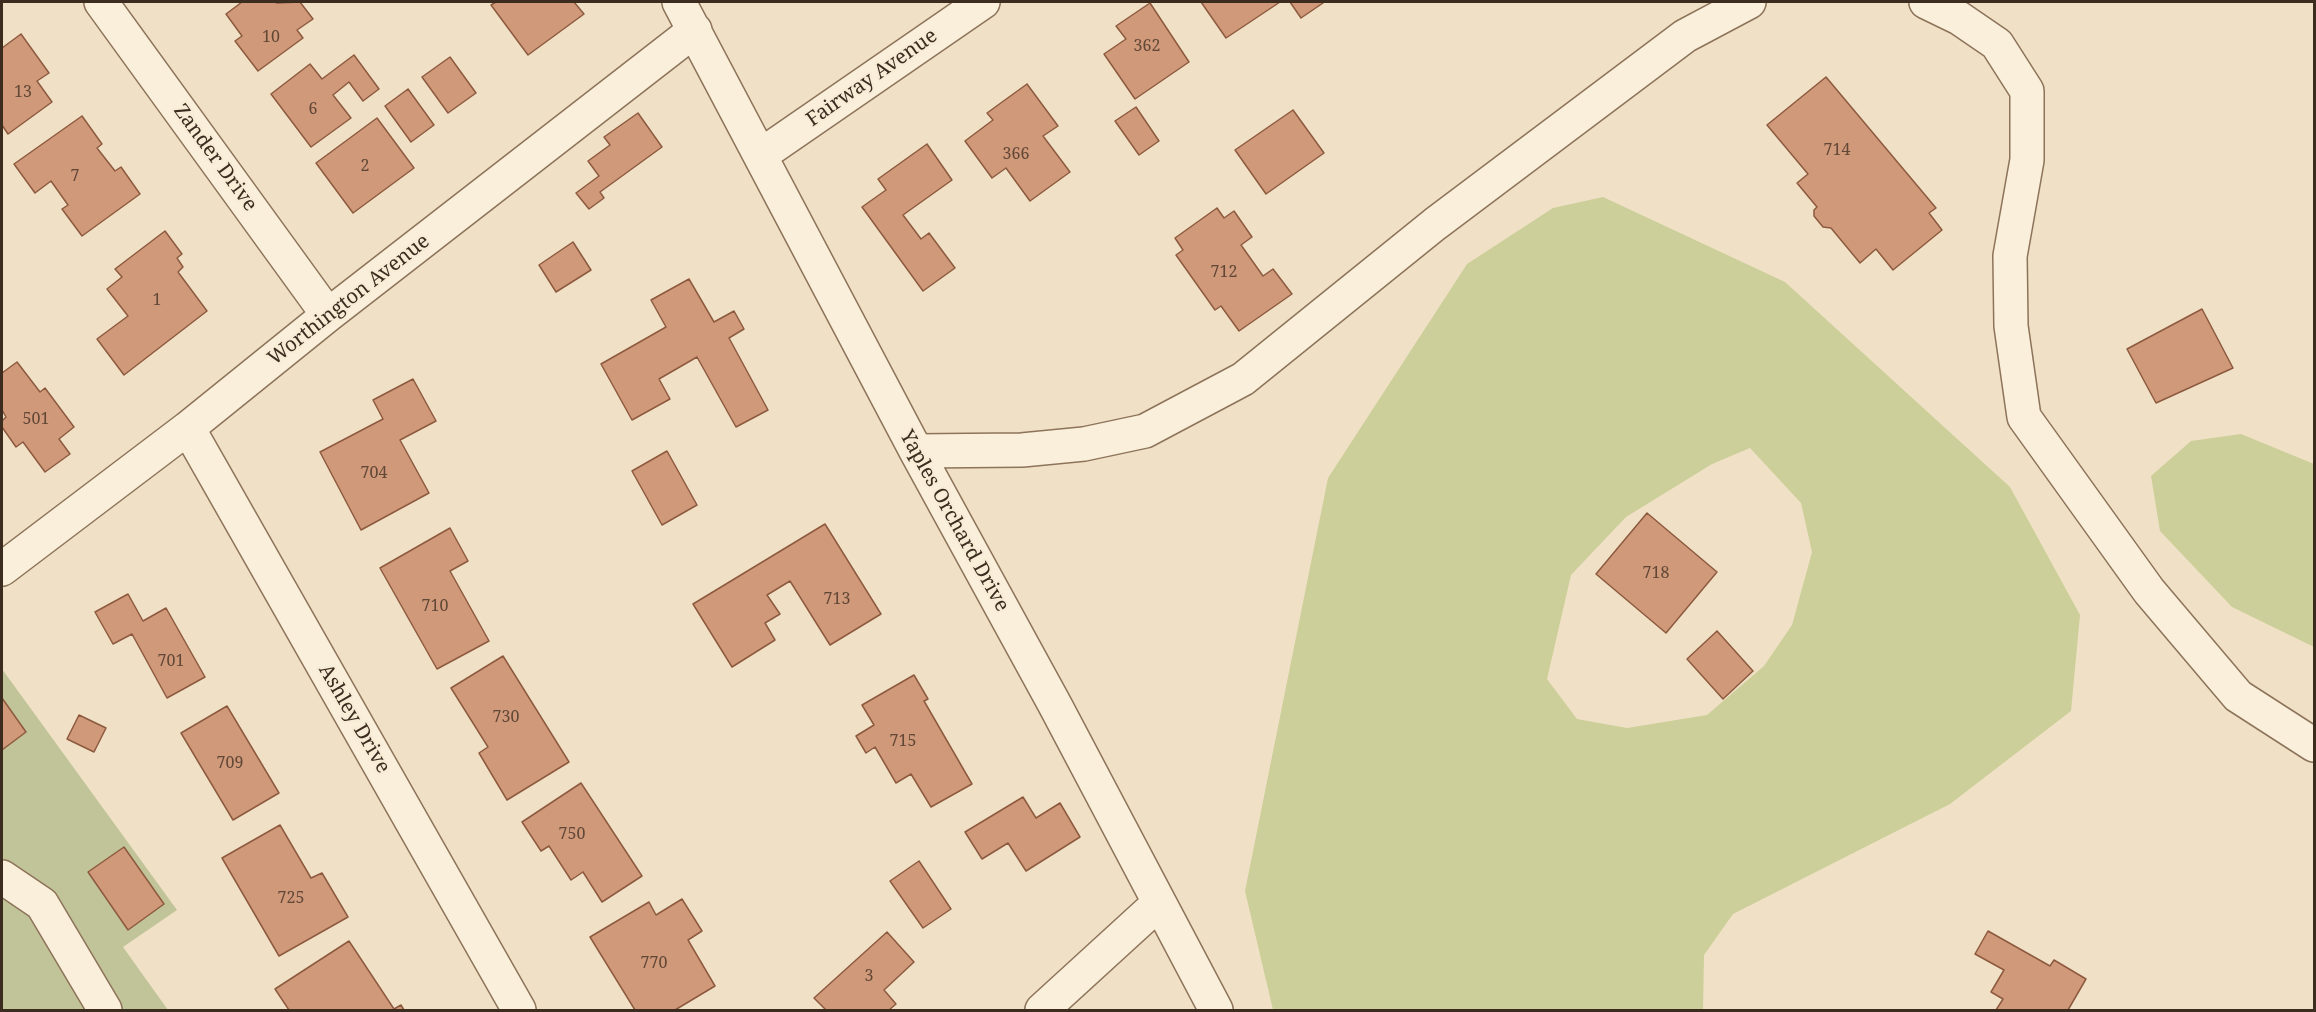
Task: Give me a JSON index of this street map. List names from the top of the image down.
{
  "streets": {
    "street": [
      "Fairway Avenue",
      "Zander Drive",
      "Worthington Avenue",
      "Yaples Orchard Drive",
      "Ashley Drive"
    ]
  },
  "crossings": [
    ["Fairway Avenue", "Yaples Orchard Drive"],
    ["Zander Drive", "Worthington Avenue"],
    ["Worthington Avenue", "Yaples Orchard Drive"],
    ["Worthington Avenue", "Ashley Drive"]
  ],
  "house_numbers": [
    "10",
    "362",
    "13",
    "6",
    "714",
    "366",
    "2",
    "7",
    "712",
    "1",
    "501",
    "704",
    "718",
    "713",
    "710",
    "701",
    "730",
    "715",
    "709",
    "750",
    "725",
    "770",
    "3"
  ]
}
